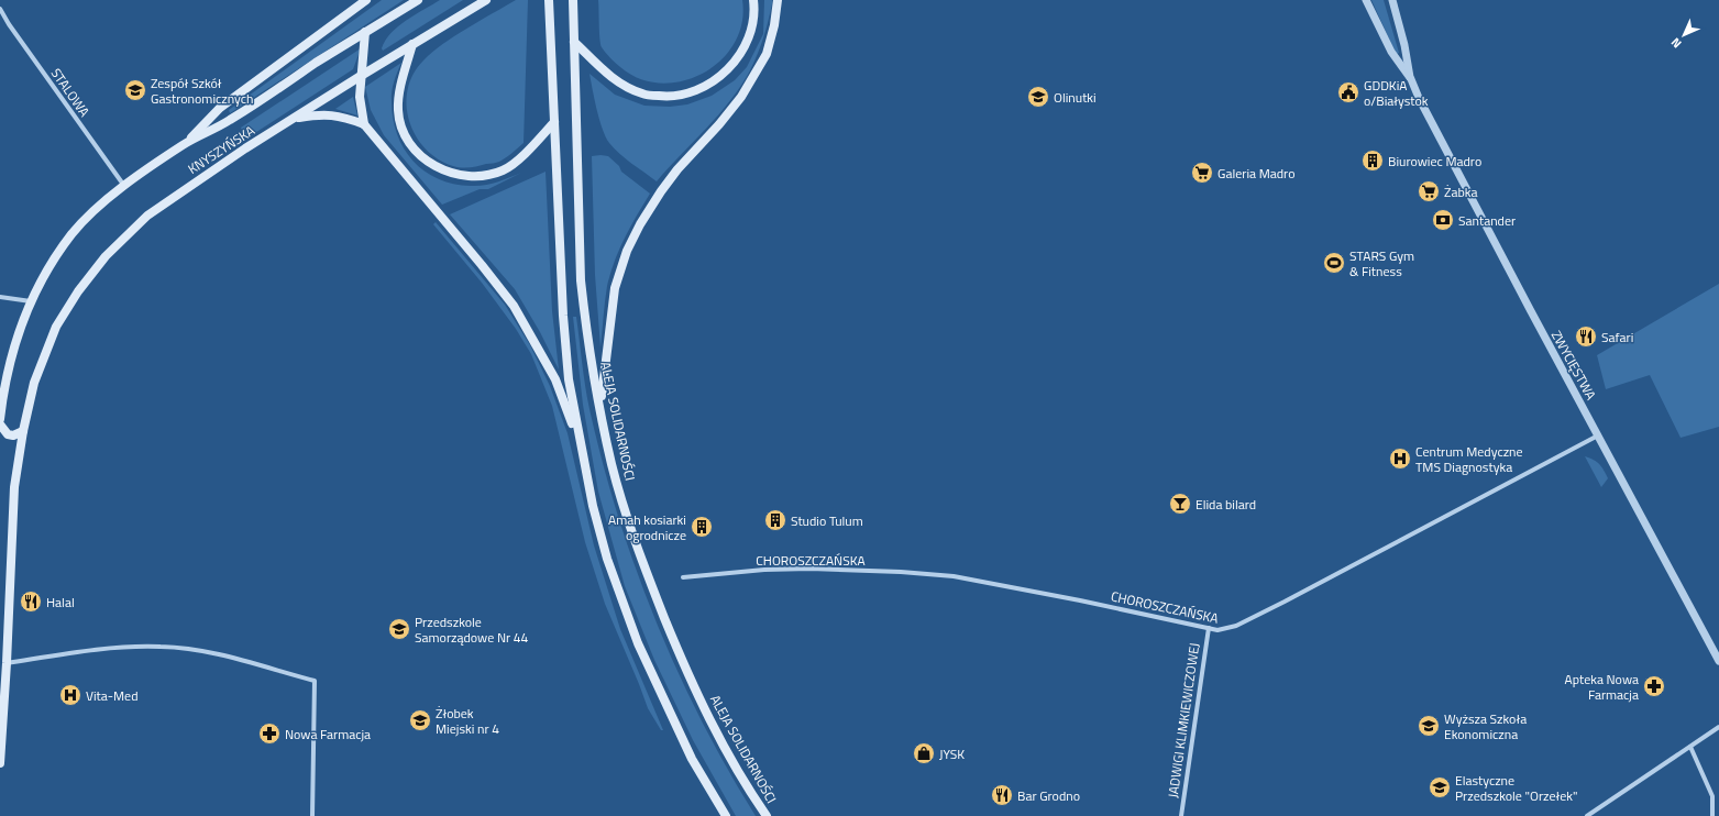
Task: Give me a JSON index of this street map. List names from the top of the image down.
{
  "streets": {
    "main road": ["KNYSZYŃSKA", "ALEJA SOLIDARNOŚCI"],
    "street": [
      "STALOWA",
      "ZWYCIĘSTWA",
      "CHOROSZCZAŃSKA",
      "JADWIGI KLIMKIEWICZOWEJ"
    ]
  },
  "crossings": [
    ["STALOWA", "KNYSZYŃSKA"],
    ["ZWYCIĘSTWA", "CHOROSZCZAŃSKA"],
    ["CHOROSZCZAŃSKA", "JADWIGI KLIMKIEWICZOWEJ"]
  ],
  "places": {
    "school or university": [
      "Zespół Szkół Gastronomicznych",
      "Olinutki",
      "Przedszkole Samorządowe Nr 44",
      "Żłobek Miejski nr 4",
      "Wyższa Szkoła Ekonomiczna",
      "Elastyczne Przedszkole \"Orzełek\""
    ],
    "public building": ["GDDKiA o/Białystok"],
    "building": ["Biurowiec Madro", "Studio Tulum", "Amah kosiarki ogrodnicze"],
    "supermarket": ["Galeria Madro", "Żabka"],
    "bank": ["Santander"],
    "sports": ["STARS Gym & Fitness"],
    "restaurant": ["Safari", "Halal", "Bar Grodno"],
    "hospital": ["Centrum Medyczne TMS Diagnostyka", "Vita-Med"],
    "bar": ["Elida bilard"],
    "pharmacy": ["Apteka Nowa Farmacja", "Nowa Farmacja"],
    "shop": ["JYSK"]
  },
  "north": "bottom left"
}
